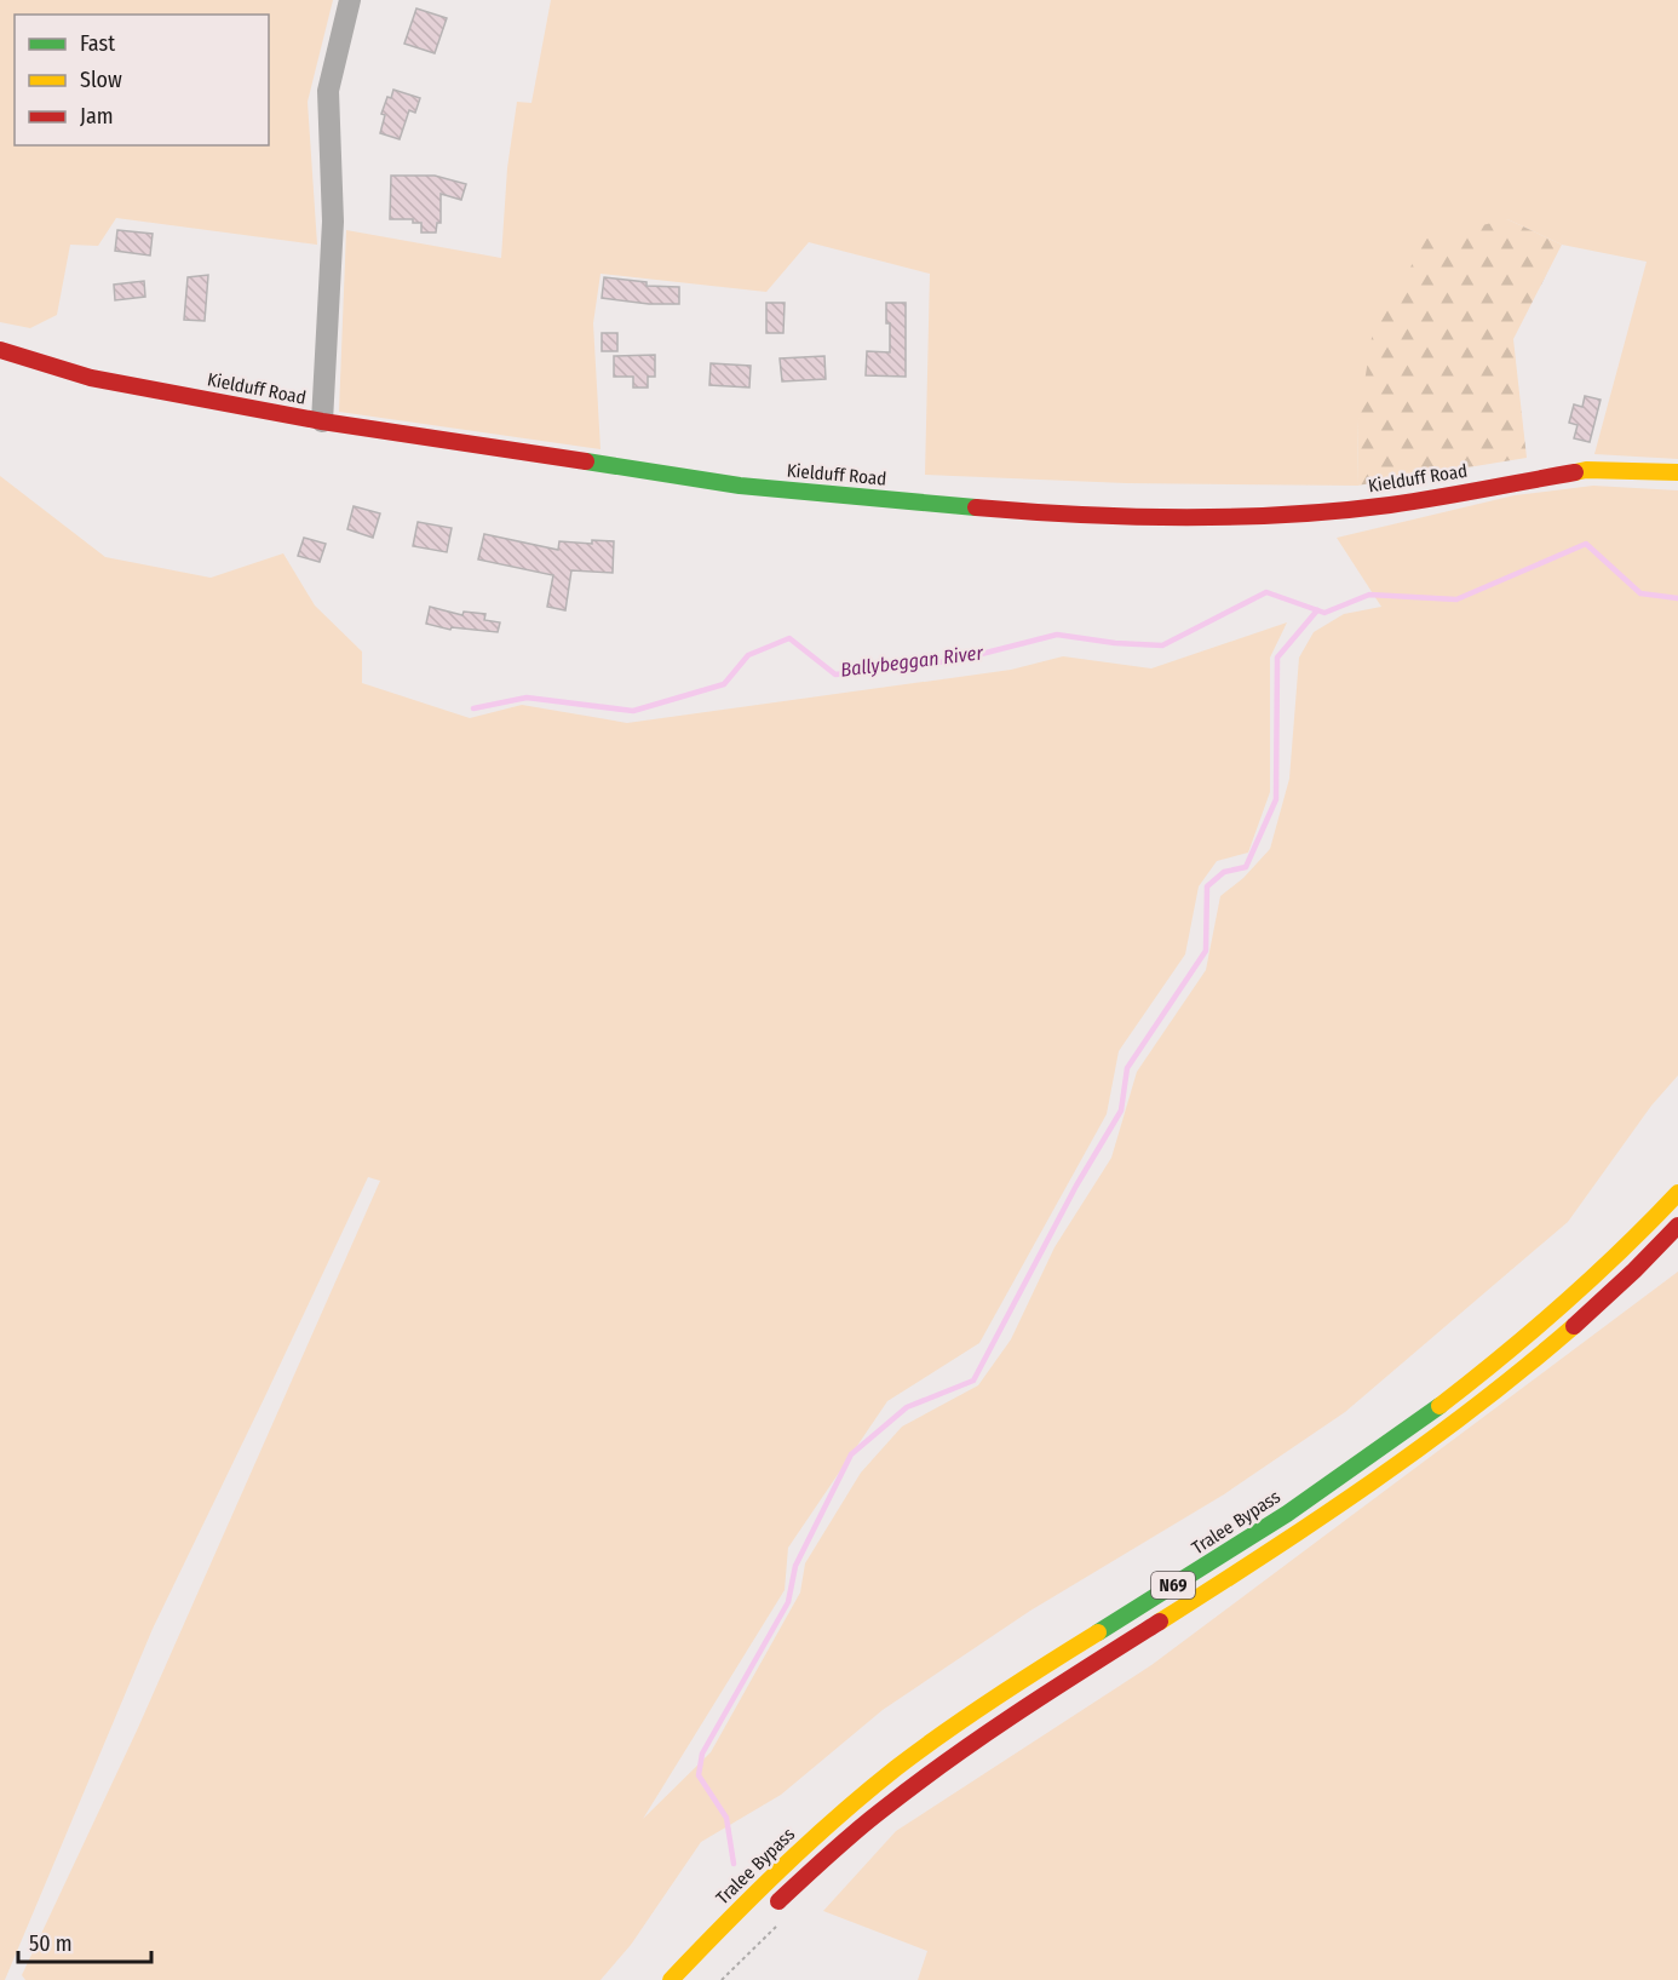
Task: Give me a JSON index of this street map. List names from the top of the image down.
{
  "streets": {
    "main road": ["Kielduff Road", "Tralee Bypass", "N69"]
  },
  "water": ["Ballybeggan River"],
  "legend": ["Fast", "Slow", "Jam"],
  "scale_bar": "50 m"
}
